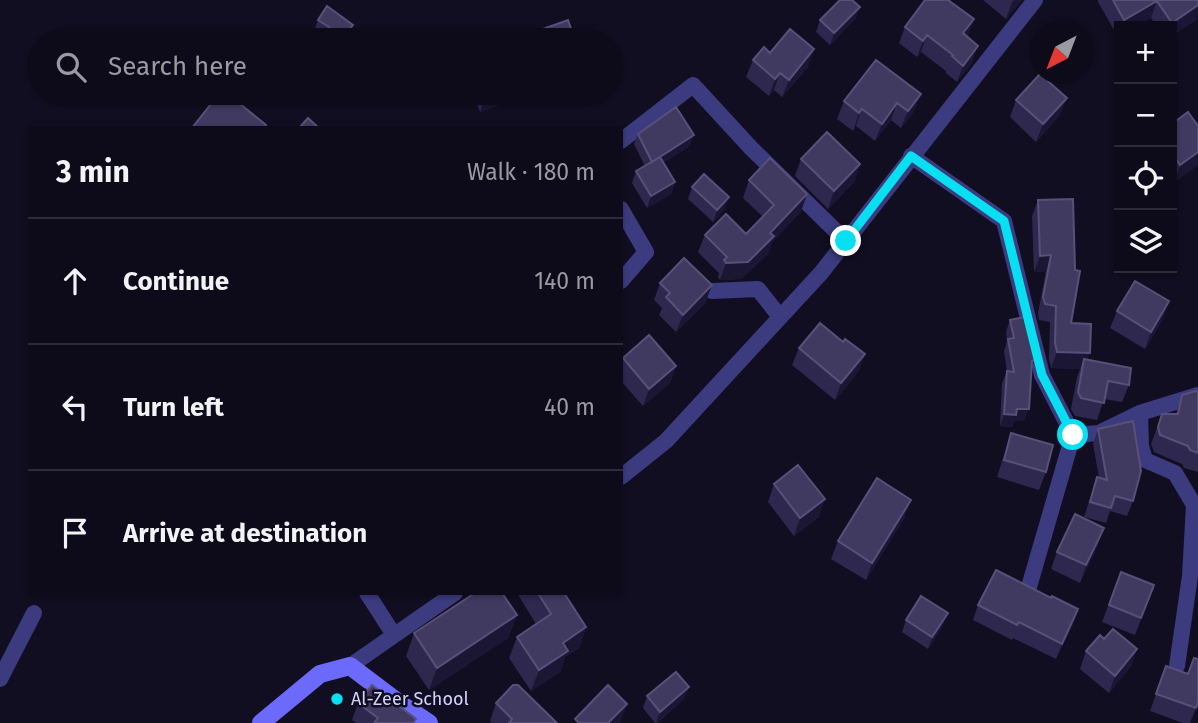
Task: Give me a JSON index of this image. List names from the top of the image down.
{
  "places": ["Al-Zeer School"],
  "north": "bottom left",
  "page": {
    "map_buttons": ["+", "−"],
    "search": "Search here",
    "heading": ["3 min", "Walk · 180 m"],
    "list": [
      ["Continue", "140 m"],
      ["Turn left", "40 m"],
      "Arrive at destination"
    ]
  }
}
